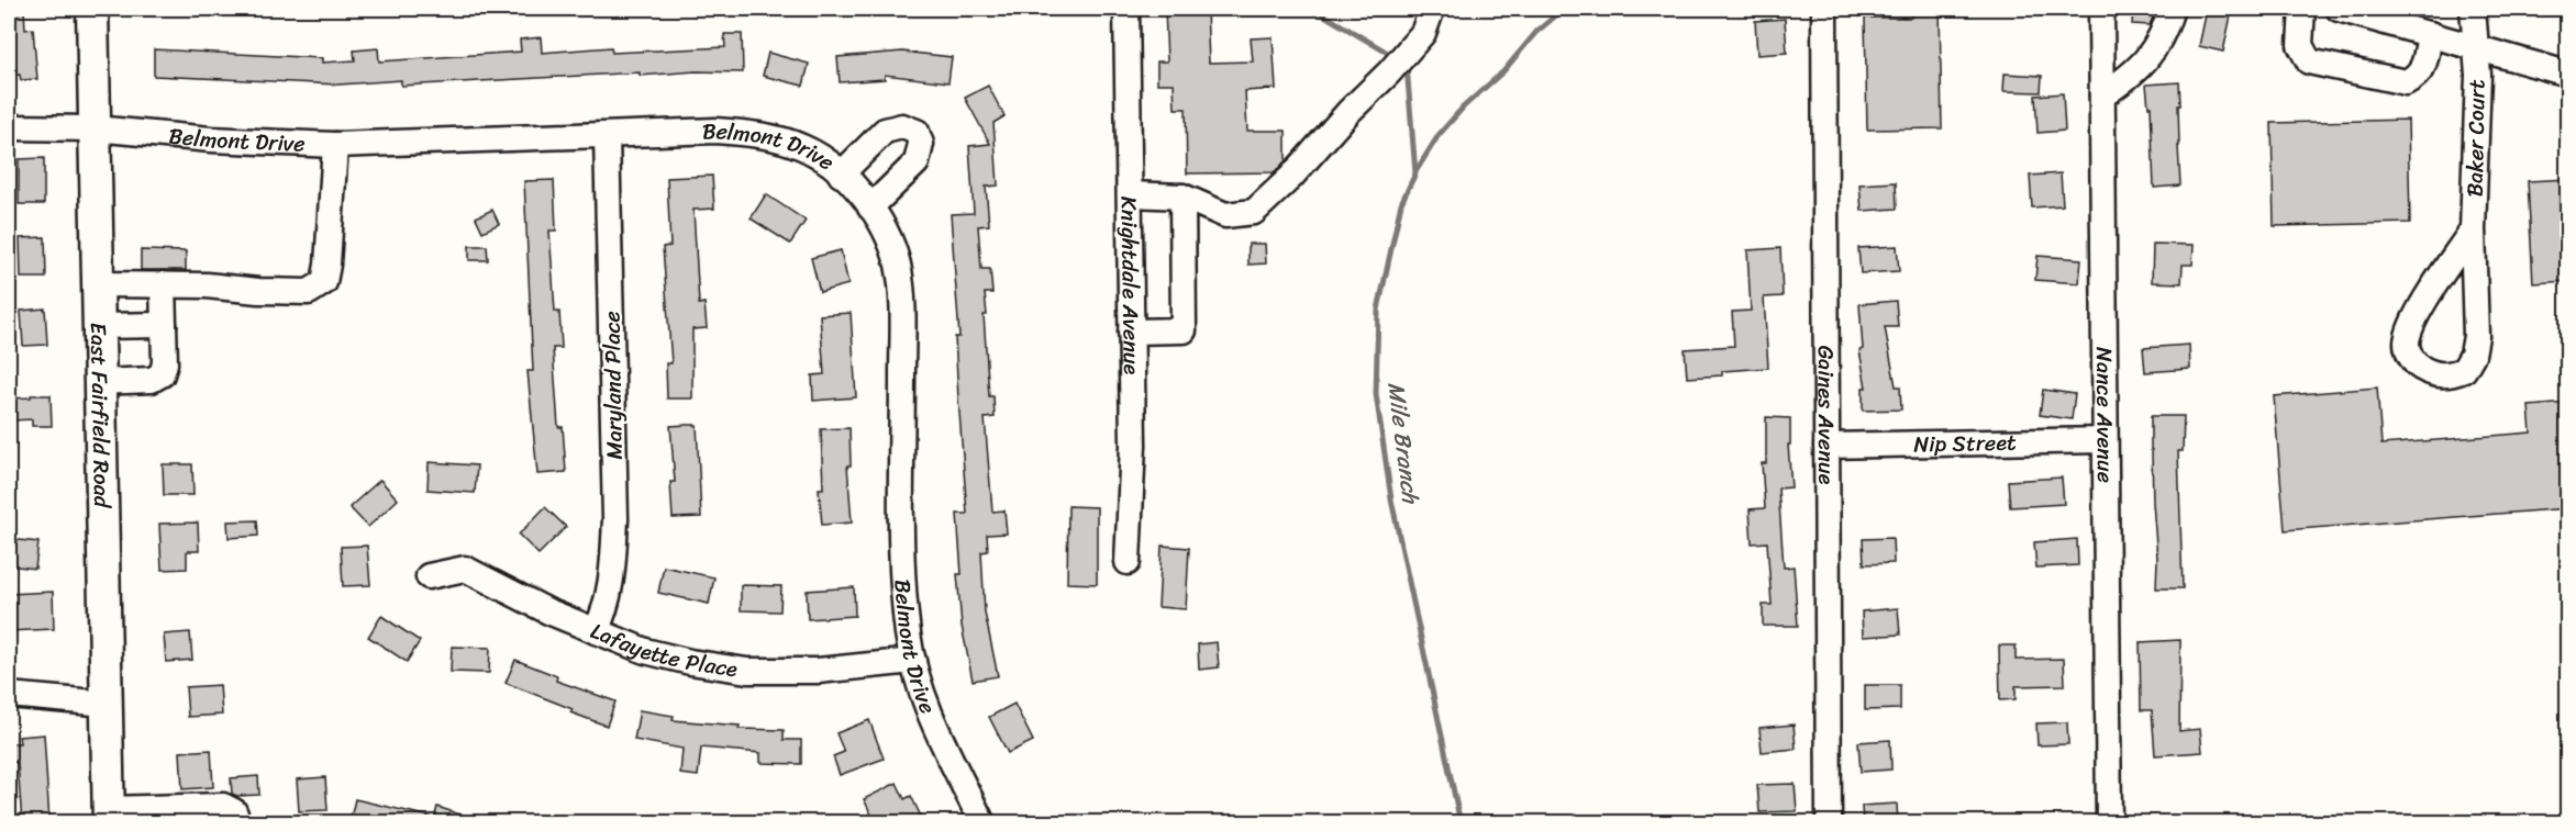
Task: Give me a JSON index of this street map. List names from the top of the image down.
{
  "streets": {
    "main road": ["East Fairfield Road"],
    "street": [
      "Baker Court",
      "Belmont Drive",
      "Knightdale Avenue",
      "Maryland Place",
      "Gaines Avenue",
      "Nance Avenue",
      "Nip Street",
      "Lafayette Place"
    ]
  },
  "crossings": [
    ["Belmont Drive", "Maryland Place"],
    ["Belmont Drive", "East Fairfield Road"],
    ["Belmont Drive", "Lafayette Place"],
    ["Maryland Place", "Lafayette Place"],
    ["Gaines Avenue", "Nip Street"],
    ["Nance Avenue", "Nip Street"]
  ],
  "water": ["Mile Branch"]
}
